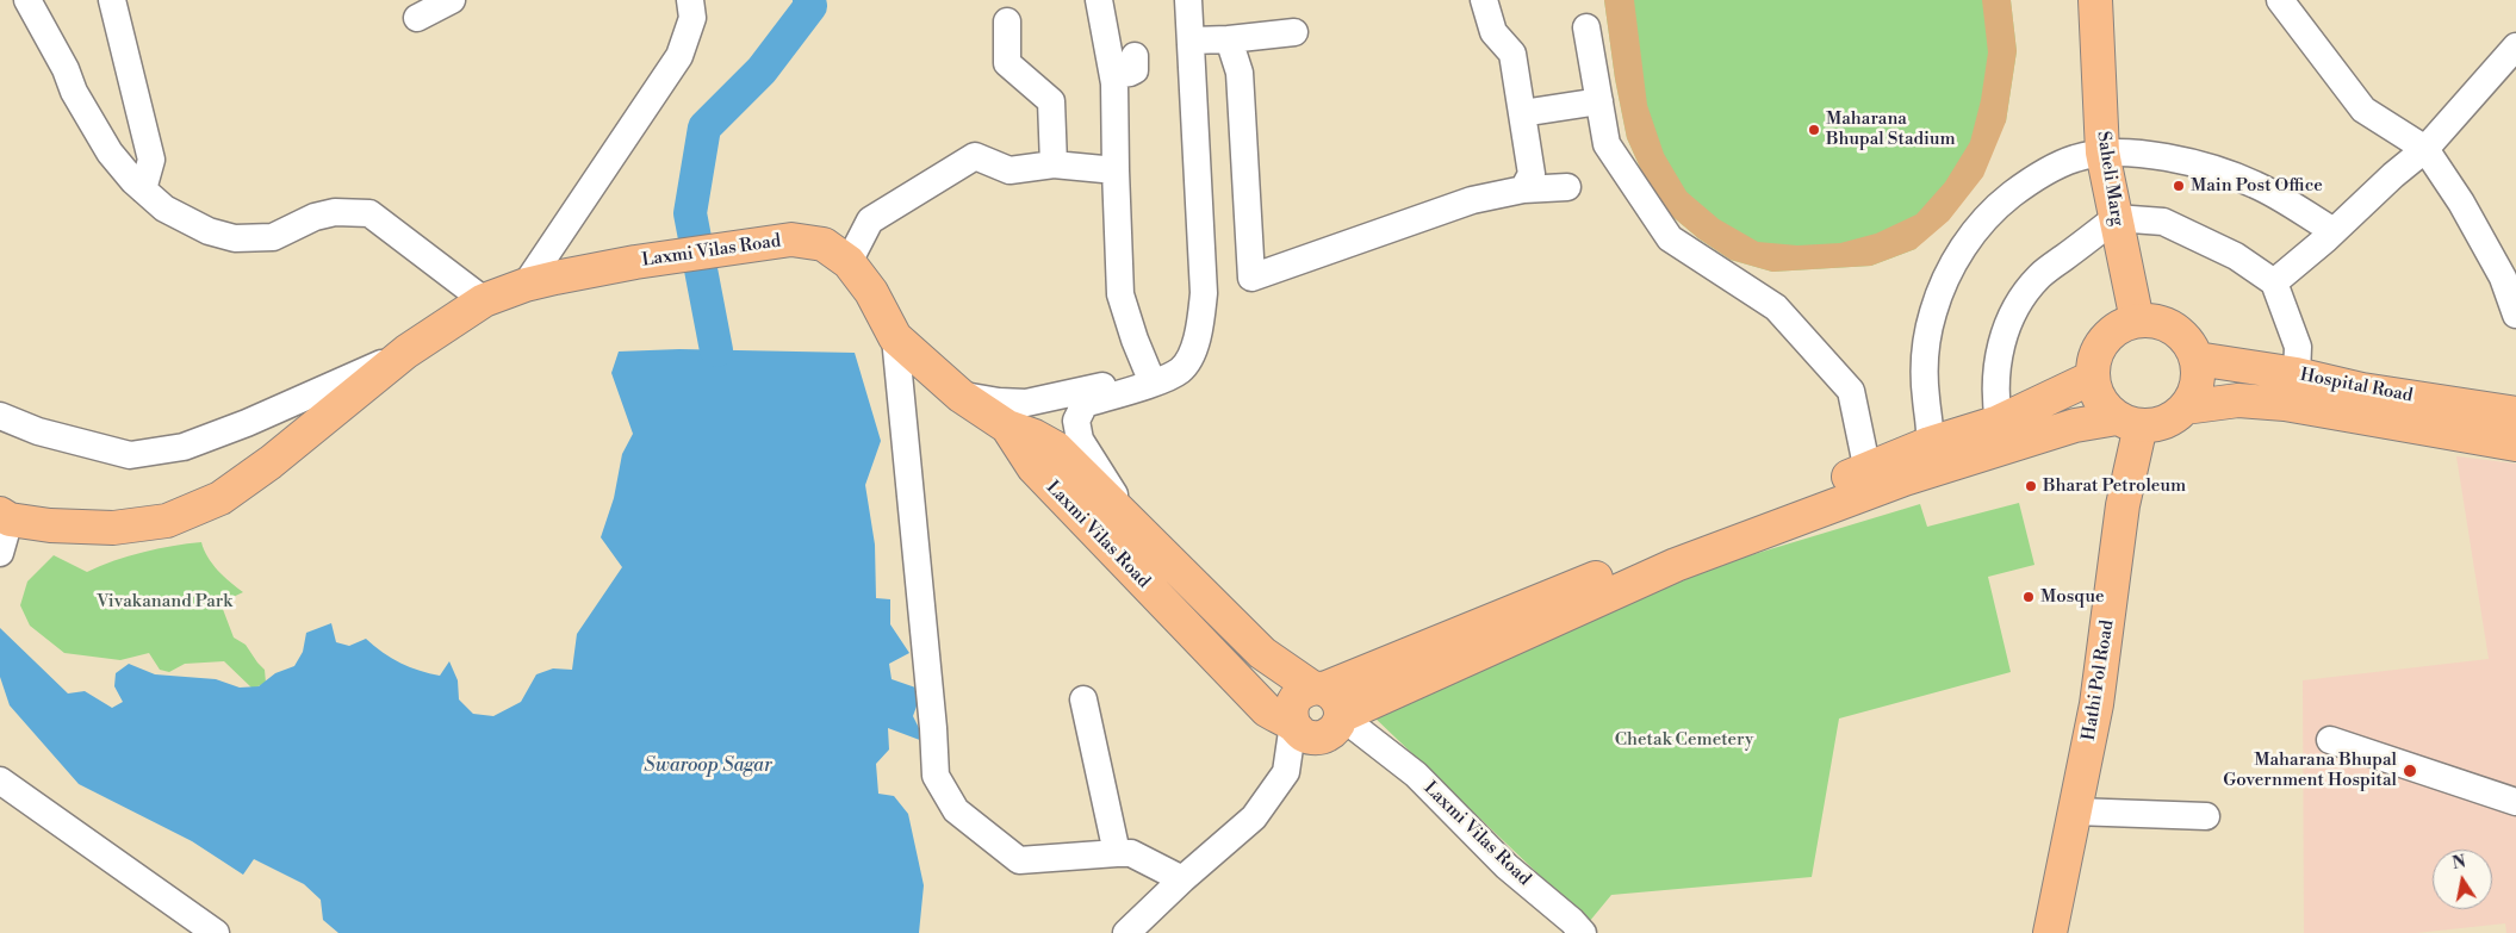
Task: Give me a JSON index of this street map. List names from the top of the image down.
{
  "streets": {
    "main road": [
      "Saheli Marg",
      "Laxmi Vilas Road",
      "Hospital Road",
      "Hathi Pol Road"
    ]
  },
  "crossings": [
    ["Saheli Marg", "Hospital Road"],
    ["Saheli Marg", "Hathi Pol Road"],
    ["Hospital Road", "Hathi Pol Road"]
  ],
  "water": ["Swaroop Sagar"],
  "parks": ["Vivakanand Park", "Chetak Cemetery"],
  "places": [
    "Maharana Bhupal Stadium",
    "Main Post Office",
    "Bharat Petroleum",
    "Mosque",
    "Maharana Bhupal Government Hospital"
  ],
  "north": "top"
}
